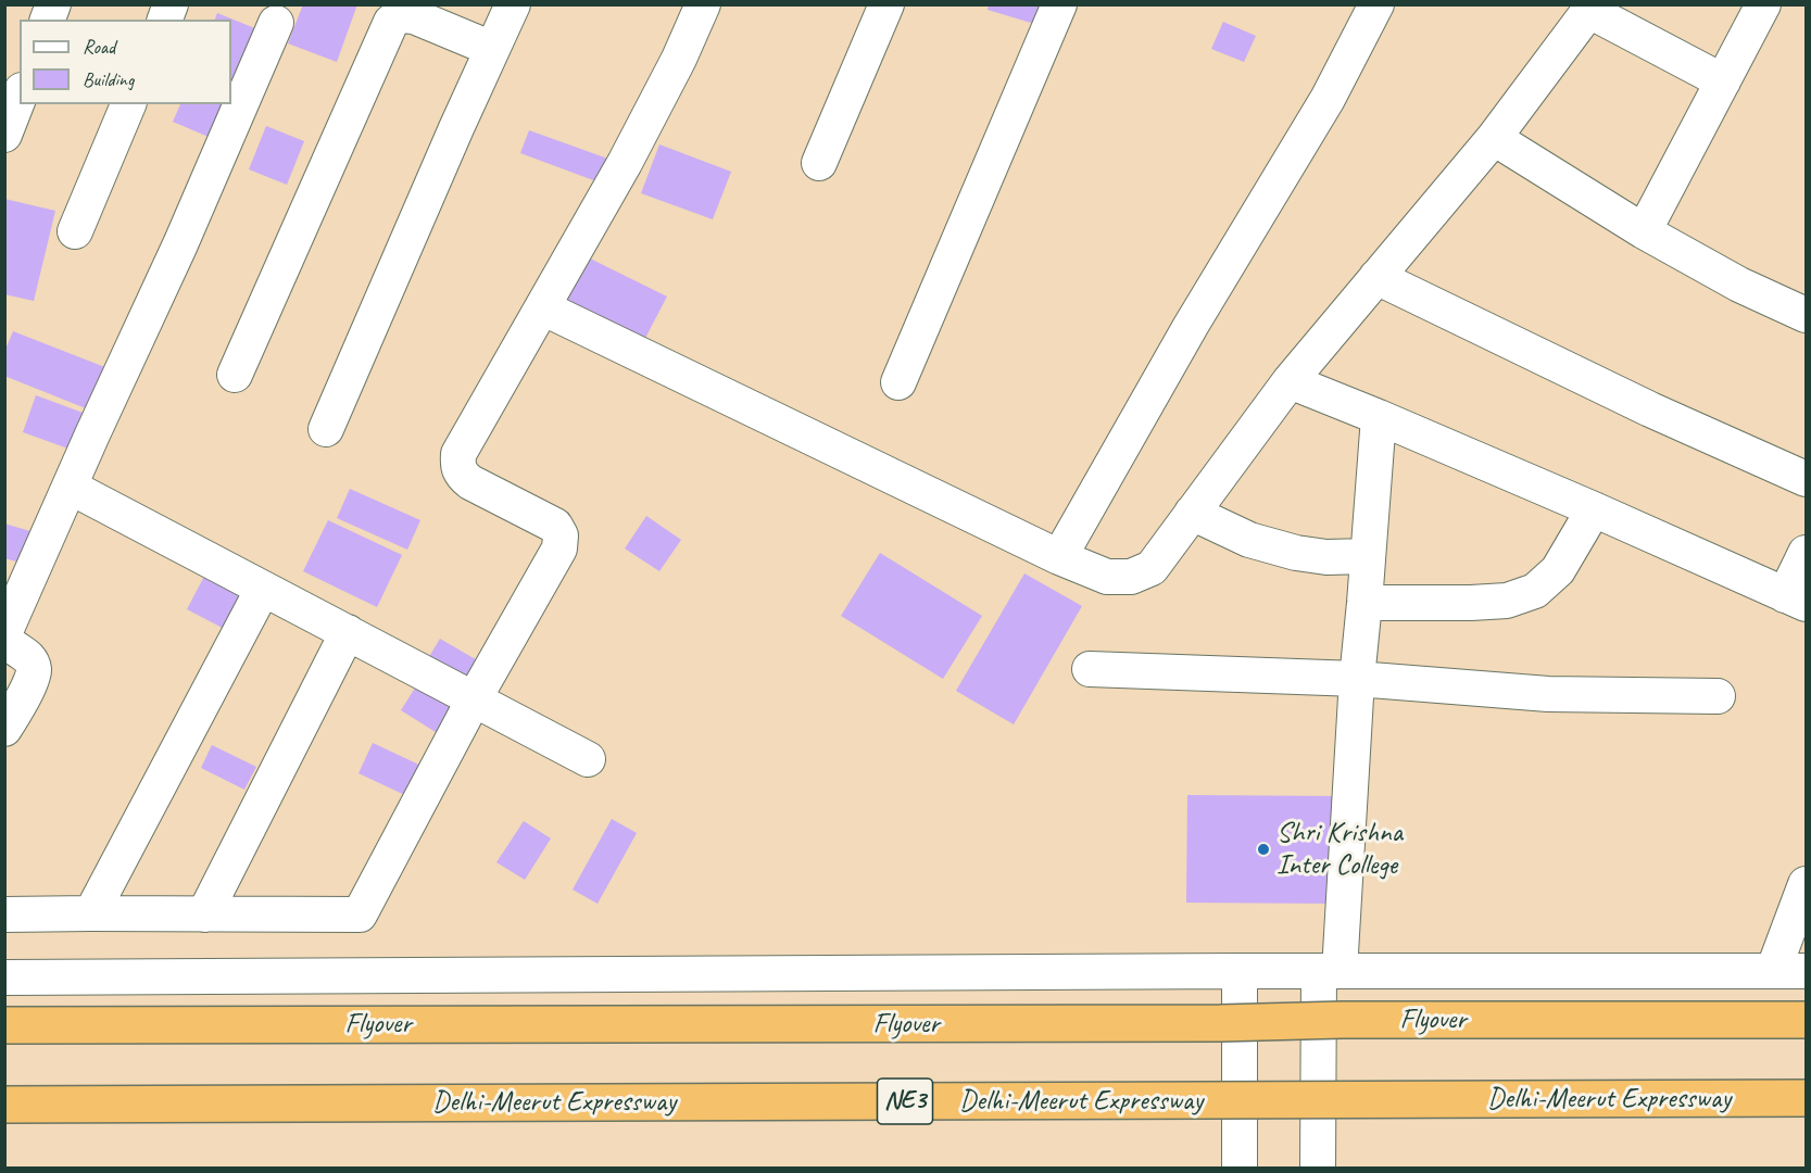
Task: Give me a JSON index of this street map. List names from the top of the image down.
{
  "streets": {
    "highway": ["Flyover", "Delhi-Meerut Expressway", "NE3"]
  },
  "places": ["Shri Krishna Inter College"],
  "legend": ["Road", "Building"]
}
